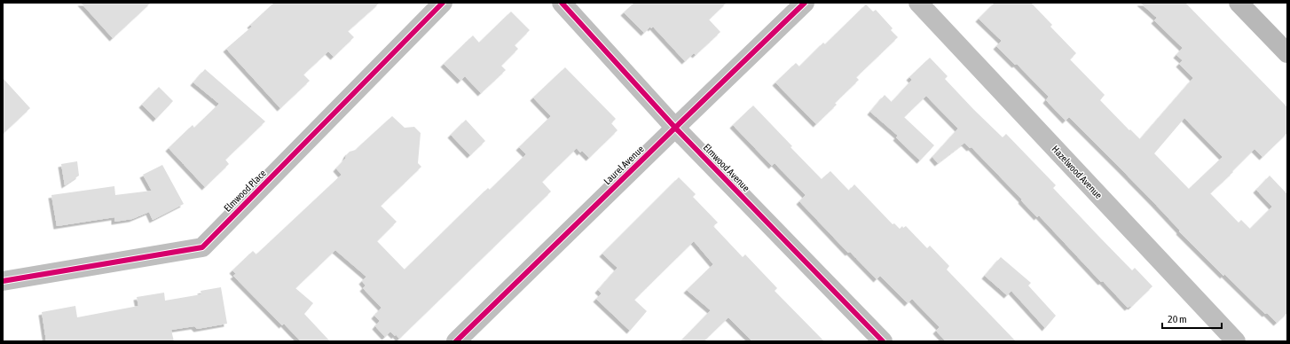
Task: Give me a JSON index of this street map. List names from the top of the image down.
{
  "streets": {
    "street": [
      "Laurel Avenue",
      "Elmwood Avenue",
      "Hazelwood Avenue",
      "Elmwood Place"
    ]
  },
  "crossings": [
    ["Laurel Avenue", "Elmwood Avenue"]
  ],
  "scale_bar": "20 m"
}
